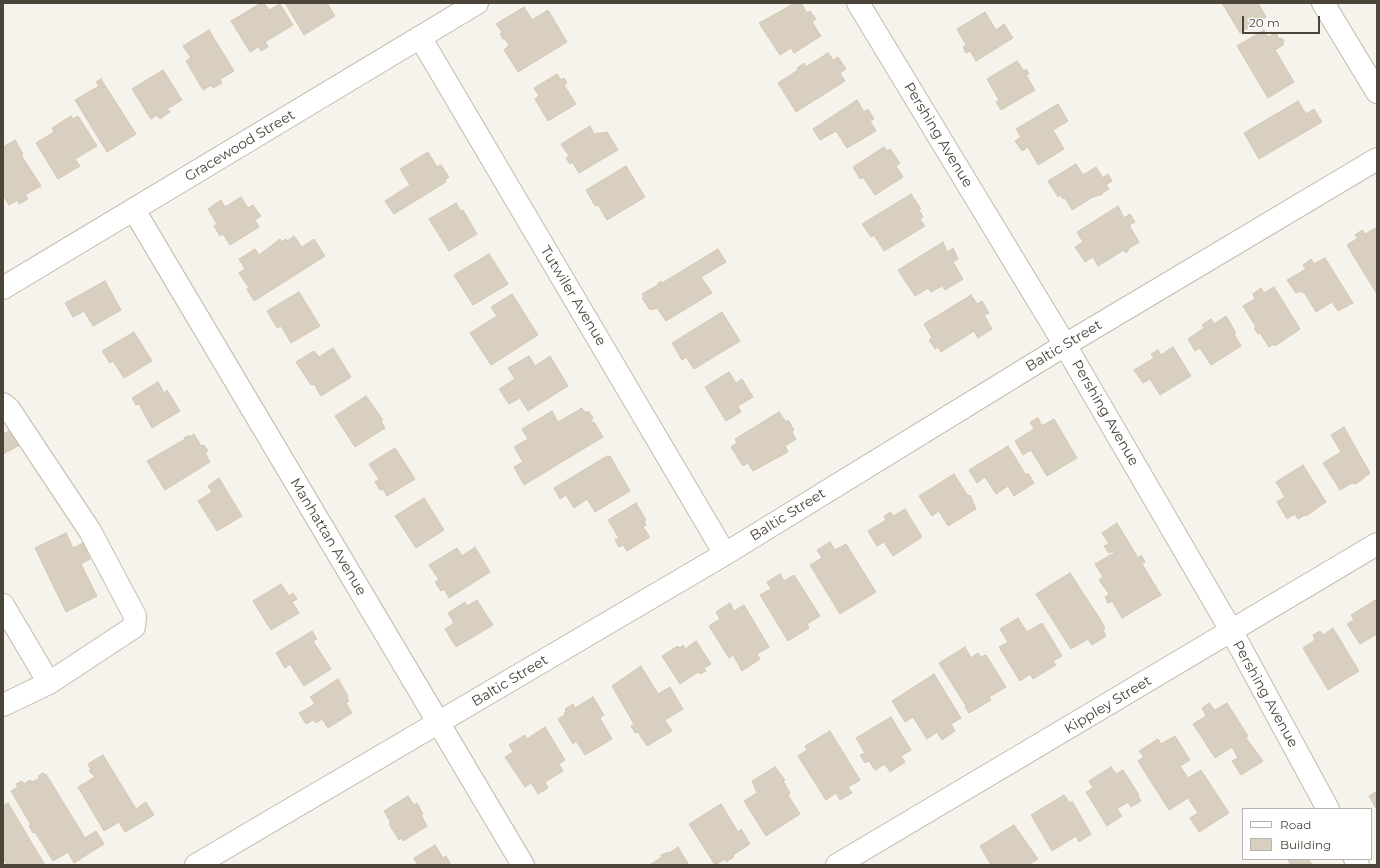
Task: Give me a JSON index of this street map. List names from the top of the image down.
{
  "streets": {
    "street": [
      "Pershing Avenue",
      "Gracewood Street",
      "Tutwiler Avenue",
      "Baltic Street",
      "Manhattan Avenue",
      "Kippley Street"
    ]
  },
  "crossings": [
    ["Pershing Avenue", "Baltic Street"],
    ["Pershing Avenue", "Kippley Street"],
    ["Gracewood Street", "Tutwiler Avenue"],
    ["Gracewood Street", "Manhattan Avenue"],
    ["Tutwiler Avenue", "Baltic Street"],
    ["Baltic Street", "Manhattan Avenue"]
  ],
  "legend": ["Road", "Building"],
  "scale_bar": "20 m"
}
